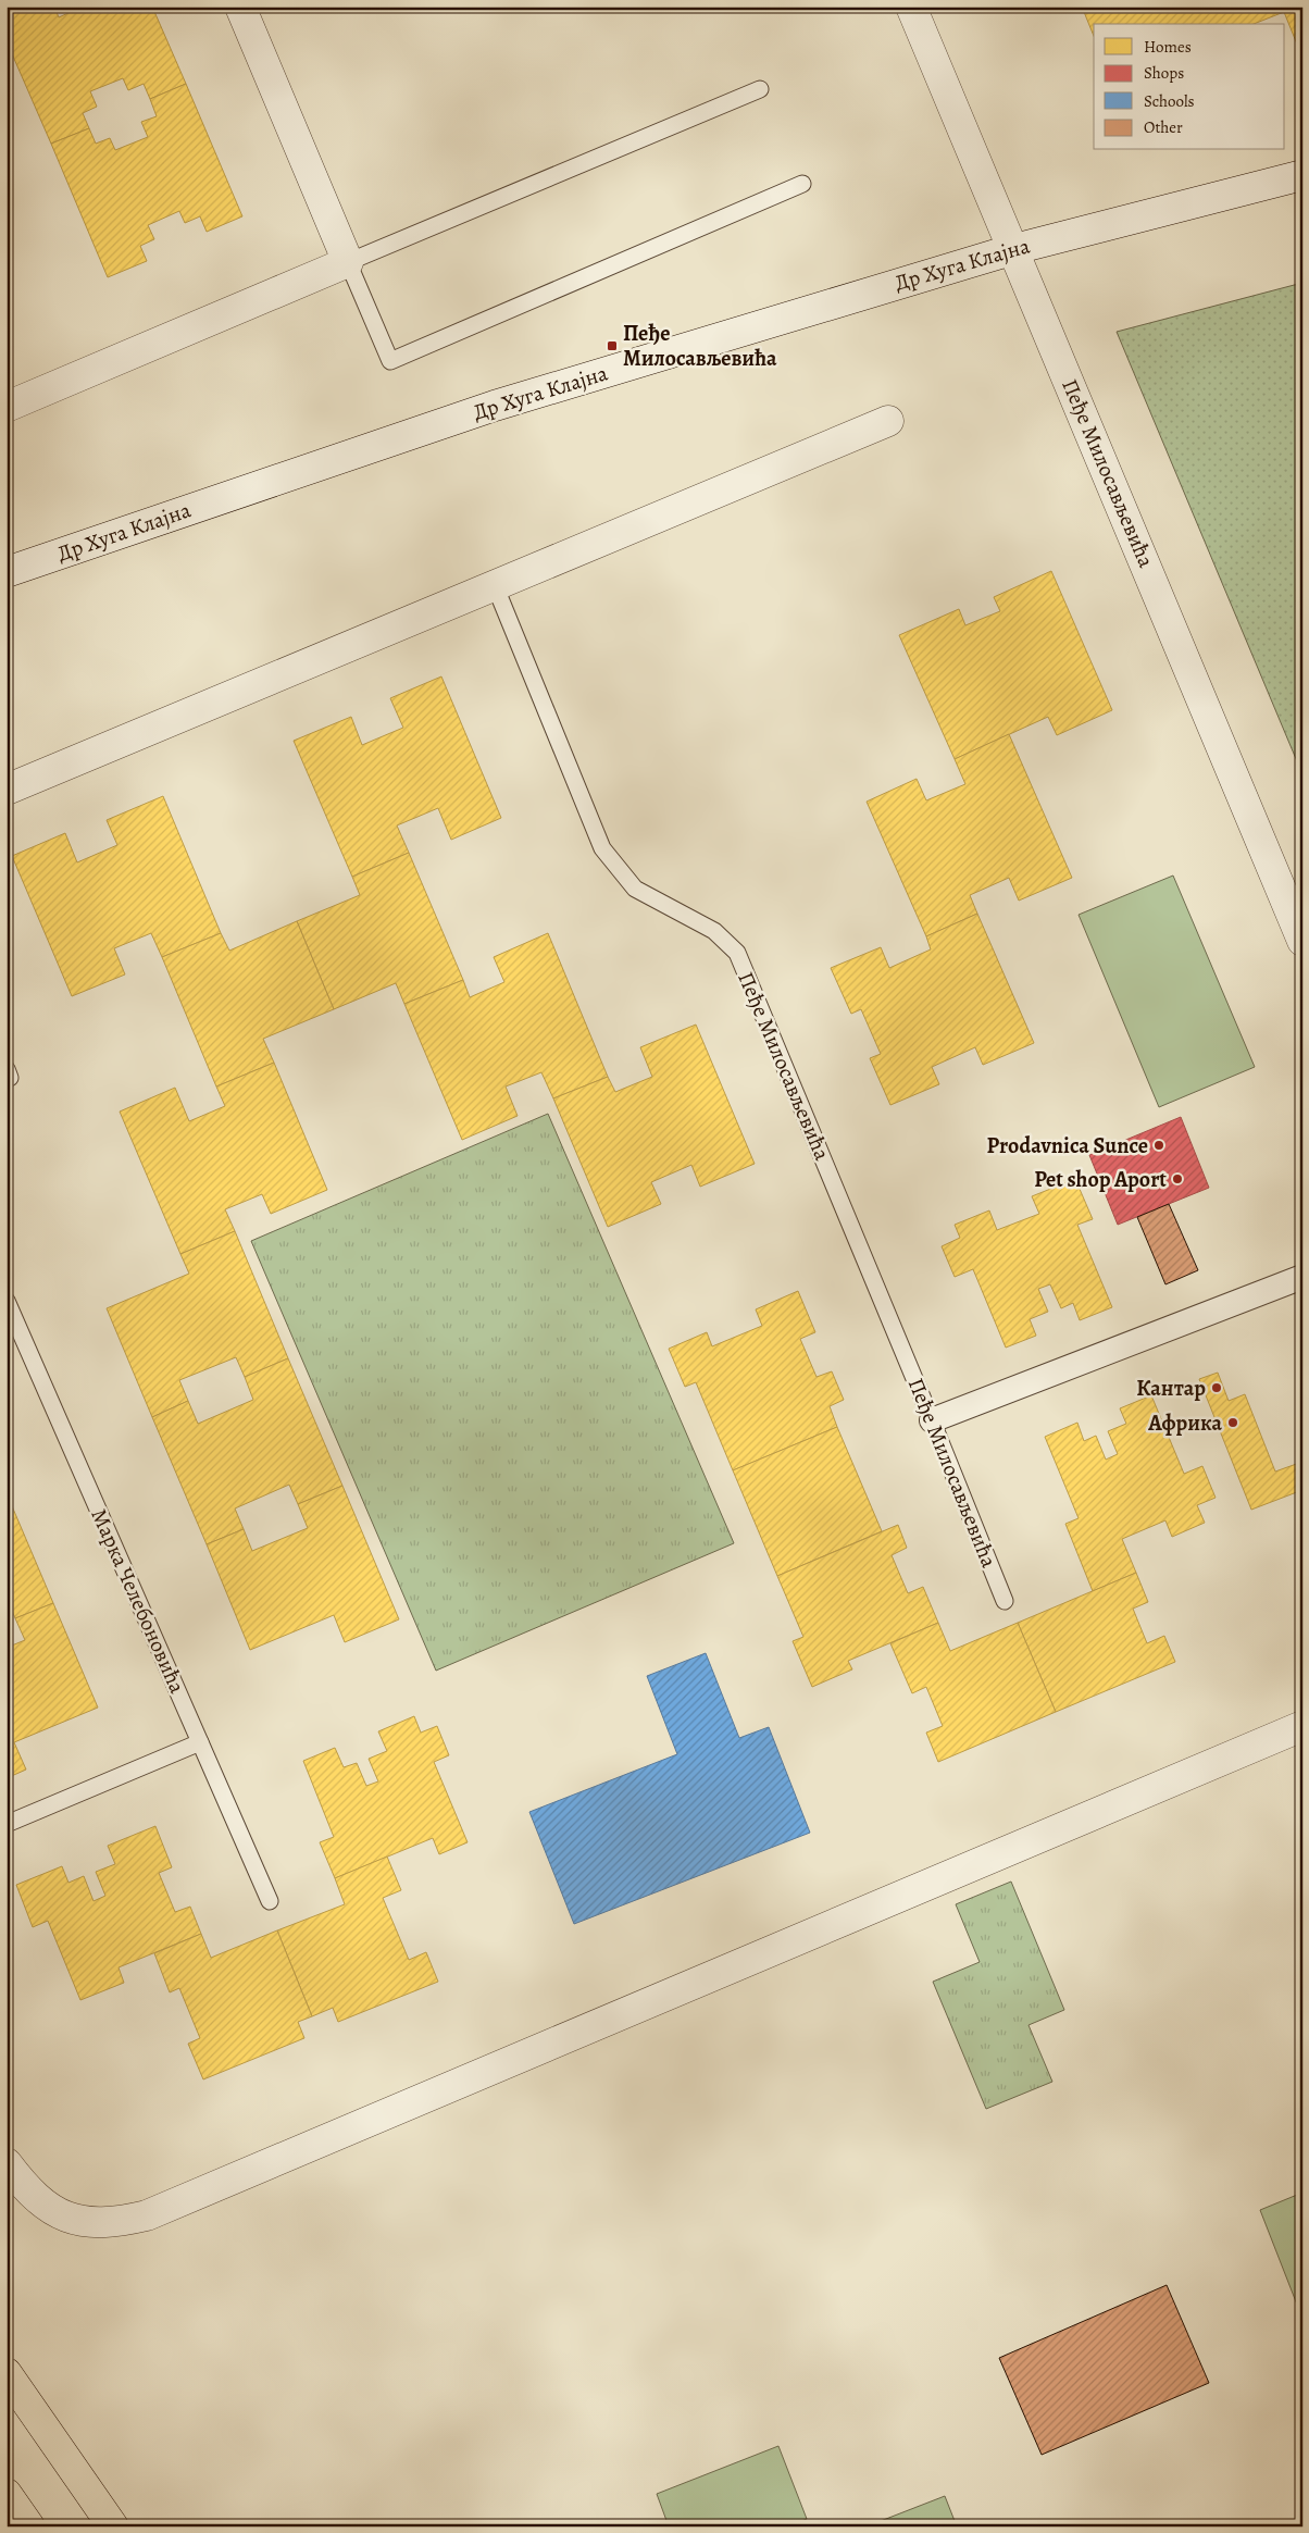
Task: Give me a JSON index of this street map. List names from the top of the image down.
{
  "streets": {
    "street": ["Др Хуга Клајна", "Пеђе Милосављевића"],
    "lane": ["Марка Челебоновића"]
  },
  "crossings": [
    ["Др Хуга Клајна", "Пеђе Милосављевића"]
  ],
  "places": {
    "transit": ["Пеђе Милосављевића"],
    "other": [
      "Prodavnica Sunce",
      "Pet shop Aport",
      "Кантар",
      "Африка"
    ]
  },
  "legend": [
    "Homes",
    "Shops",
    "Schools",
    "Other"
  ]
}
